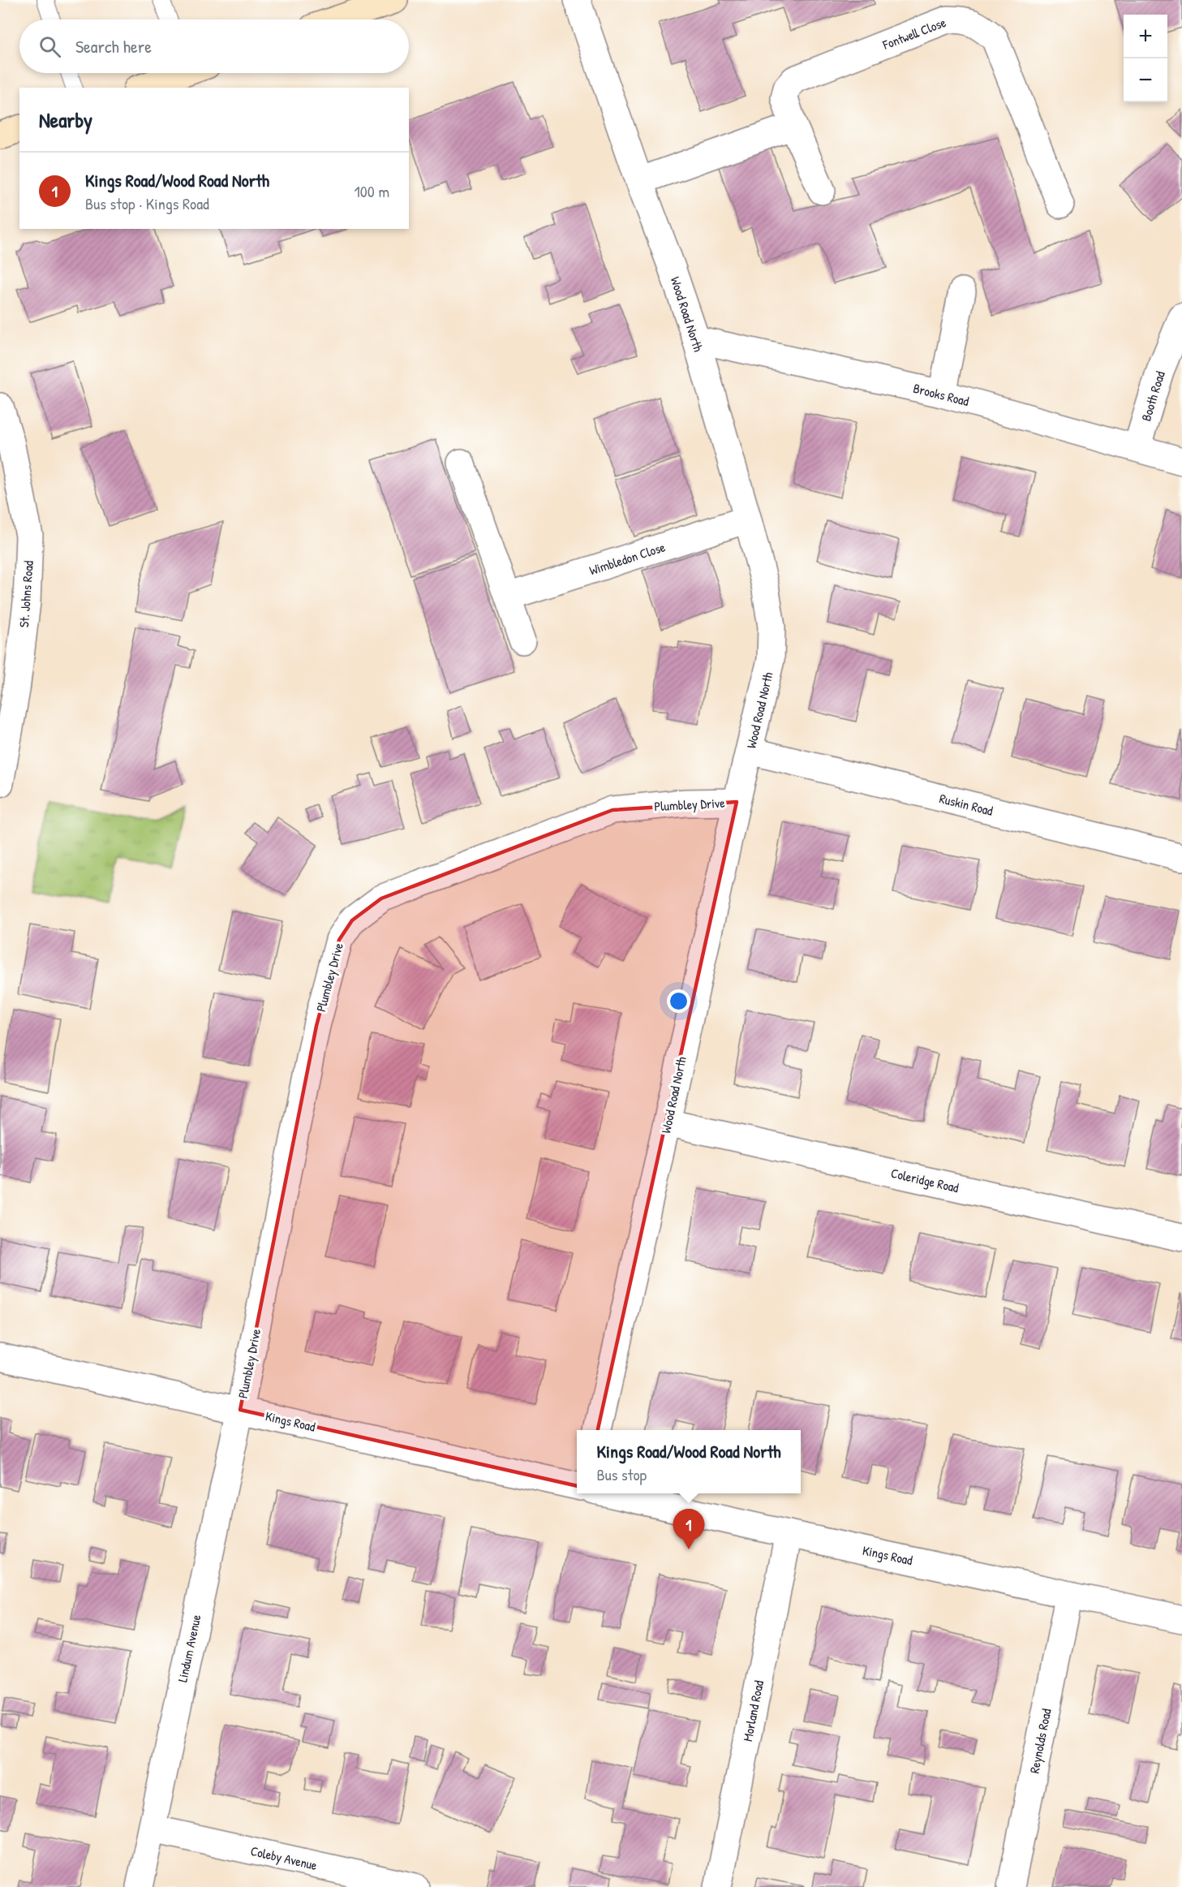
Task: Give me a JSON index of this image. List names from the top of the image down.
{
  "streets": {
    "street": [
      "Fontwell Close",
      "Wood Road North",
      "Brooks Road",
      "Booth Road",
      "Wimbledon Close",
      "St. Johns Road",
      "Plumbley Drive",
      "Ruskin Road",
      "Coleridge Road",
      "Kings Road",
      "Lindum Avenue",
      "Morland Road",
      "Reynolds Road",
      "Coleby Avenue"
    ]
  },
  "crossings": [
    ["Wood Road North", "Brooks Road"],
    ["Wood Road North", "Wimbledon Close"],
    ["Wood Road North", "Plumbley Drive"],
    ["Wood Road North", "Ruskin Road"],
    ["Wood Road North", "Coleridge Road"],
    ["Brooks Road", "Booth Road"],
    ["Plumbley Drive", "Kings Road"],
    ["Plumbley Drive", "Lindum Avenue"],
    ["Kings Road", "Lindum Avenue"],
    ["Kings Road", "Morland Road"],
    ["Kings Road", "Reynolds Road"],
    ["Lindum Avenue", "Coleby Avenue"]
  ],
  "page": {
    "map_buttons": ["+", "−"],
    "search": "Search here",
    "heading": "Nearby",
    "list": [
      {
        "mark": "1",
        "name": "Kings Road/Wood Road North",
        "note": "Bus stop · Kings Road",
        "value": "100 m"
      }
    ],
    "popup": ["Kings Road/Wood Road North", "Bus stop"],
    "pins": "1"
  }
}
